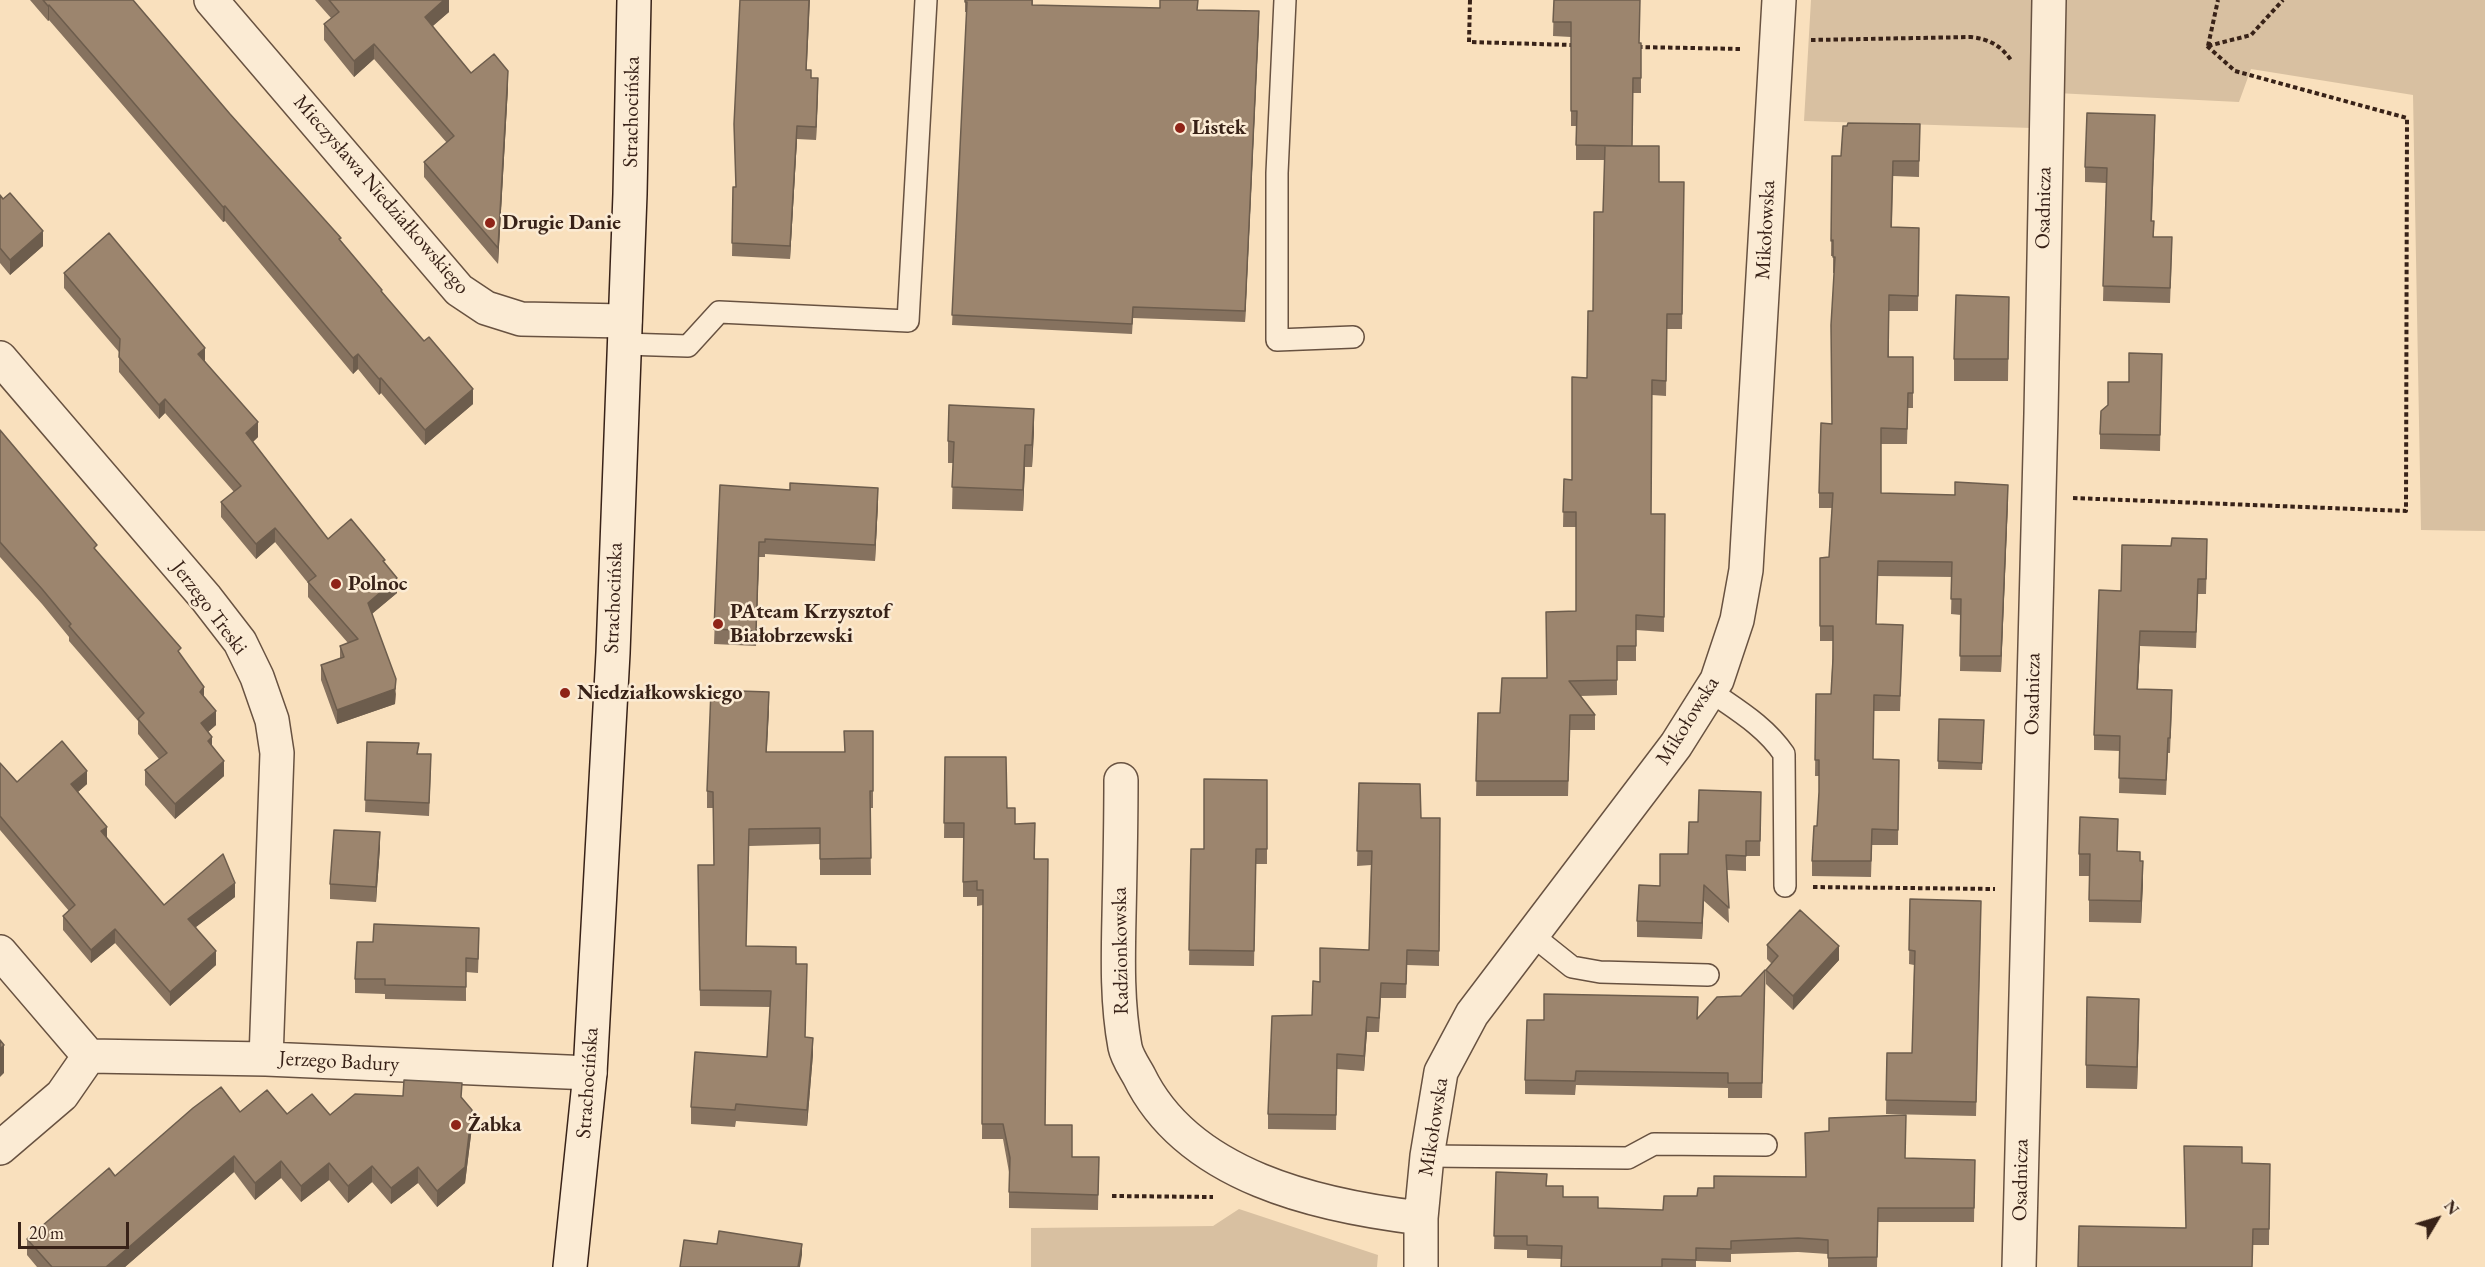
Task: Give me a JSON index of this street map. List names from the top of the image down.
{
  "streets": {
    "street": [
      "Strachocińska",
      "Mieczysława Niedziałkowskiego",
      "Osadnicza",
      "Mikołowska",
      "Jerzego Treski",
      "Radzionkowska",
      "Jerzego Badury"
    ]
  },
  "crossings": [
    ["Strachocińska", "Mieczysława Niedziałkowskiego"],
    ["Strachocińska", "Jerzego Badury"],
    ["Mikołowska", "Radzionkowska"],
    ["Jerzego Treski", "Jerzego Badury"]
  ],
  "places": [
    "Listek",
    "Drugie Danie",
    "Polnoc",
    "PAteam Krzysztof Białobrzewski",
    "Niedziałkowskiego",
    "Żabka"
  ],
  "scale_bar": "20 m",
  "north": "top right"
}
